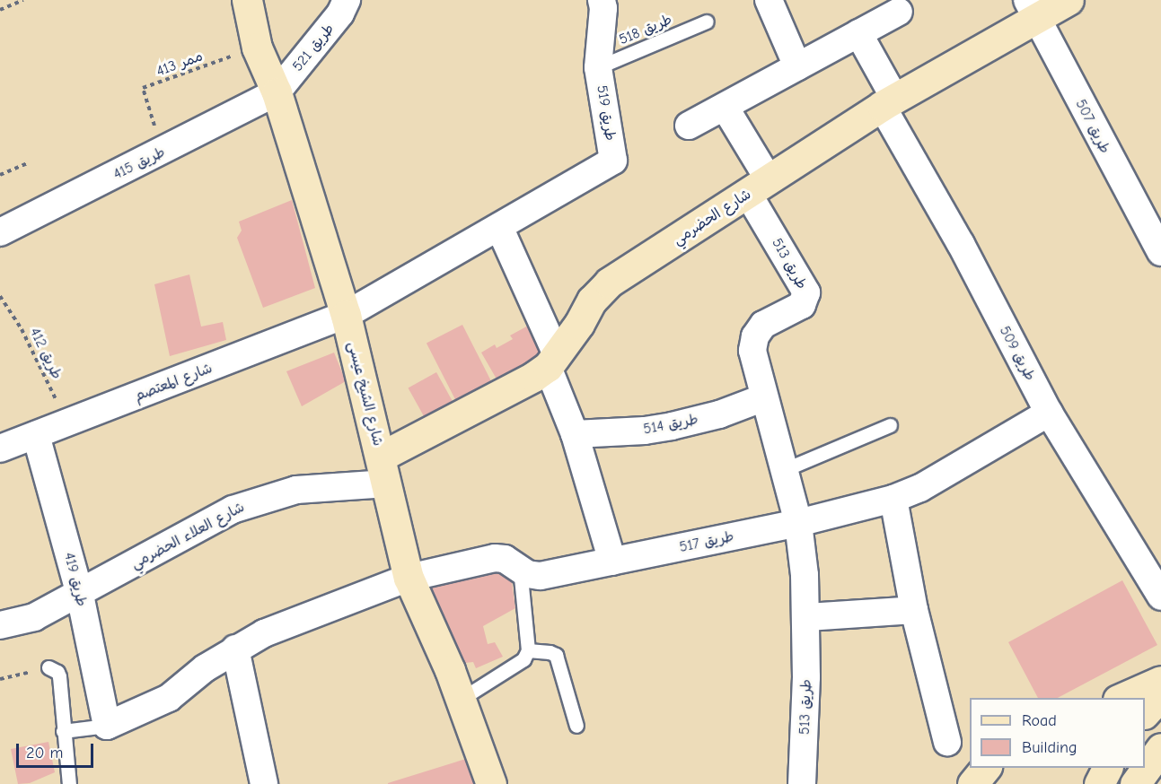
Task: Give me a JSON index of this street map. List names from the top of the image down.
{
  "streets": {
    "street": [
      "طريق 521",
      "طريق 519",
      "طريق 507",
      "طريق 415",
      "شارع الحضرمي",
      "طريق 513",
      "طريق 509",
      "شارع المعتصم",
      "شارع الشيخ عيسى",
      "طريق 514",
      "شارع العلاء الحضرمي",
      "طريق 517",
      "طريق 419"
    ],
    "lane": ["طريق 518"],
    "path": ["ممر 413", "طريق 412"]
  },
  "crossings": [
    ["طريق 518", "طريق 519"],
    ["طريق 521", "طريق 415"],
    ["طريق 521", "شارع الشيخ عيسى"],
    ["ممر 413", "طريق 415"],
    ["ممر 413", "شارع الشيخ عيسى"],
    ["طريق 519", "شارع المعتصم"],
    ["طريق 519", "شارع الشيخ عيسى"],
    ["طريق 507", "شارع الحضرمي"],
    ["طريق 415", "شارع الشيخ عيسى"],
    ["شارع الحضرمي", "طريق 513"],
    ["شارع الحضرمي", "طريق 509"],
    ["شارع الحضرمي", "شارع الشيخ عيسى"],
    ["شارع الحضرمي", "شارع العلاء الحضرمي"],
    ["طريق 513", "طريق 514"],
    ["طريق 513", "طريق 517"],
    ["طريق 412", "شارع المعتصم"],
    ["طريق 509", "طريق 517"],
    ["شارع المعتصم", "شارع الشيخ عيسى"],
    ["شارع المعتصم", "طريق 419"],
    ["شارع الشيخ عيسى", "شارع العلاء الحضرمي"],
    ["شارع الشيخ عيسى", "طريق 517"],
    ["شارع العلاء الحضرمي", "طريق 419"]
  ],
  "legend": ["Road", "Building"],
  "scale_bar": "20 m"
}
